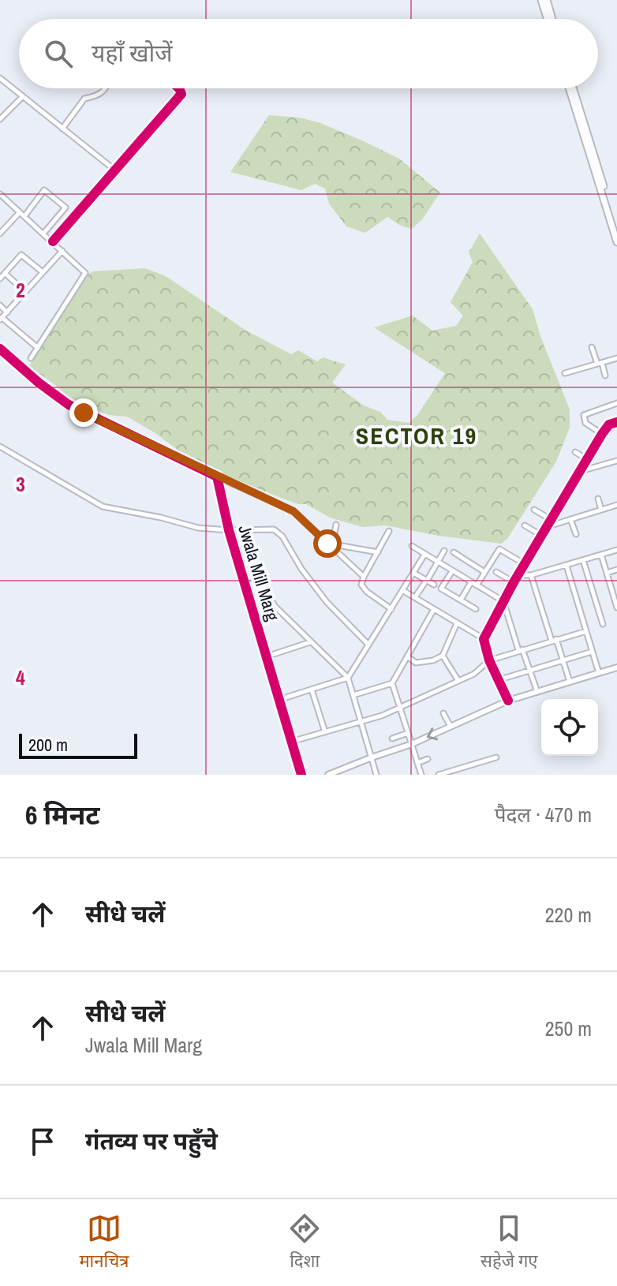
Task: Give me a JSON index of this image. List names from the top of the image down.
{
  "streets": {
    "street": ["Jwala Mill Marg"]
  },
  "districts": ["SECTOR 19"],
  "scale_bar": "200 m",
  "page": {
    "search": "यहाँ खोजें",
    "scale": "200 m",
    "heading": ["6 मिनट", "पैदल · 470 m"],
    "list": [
      ["सीधे चलें", "220 m"],
      ["सीधे चलें", "Jwala Mill Marg", "250 m"],
      "गंतव्य पर पहुँचे"
    ],
    "nav": ["मानचित्र", "दिशा", "सहेजे गए"]
  },
  "grid": {
    "rows": ["2", "3", "4"]
  }
}
